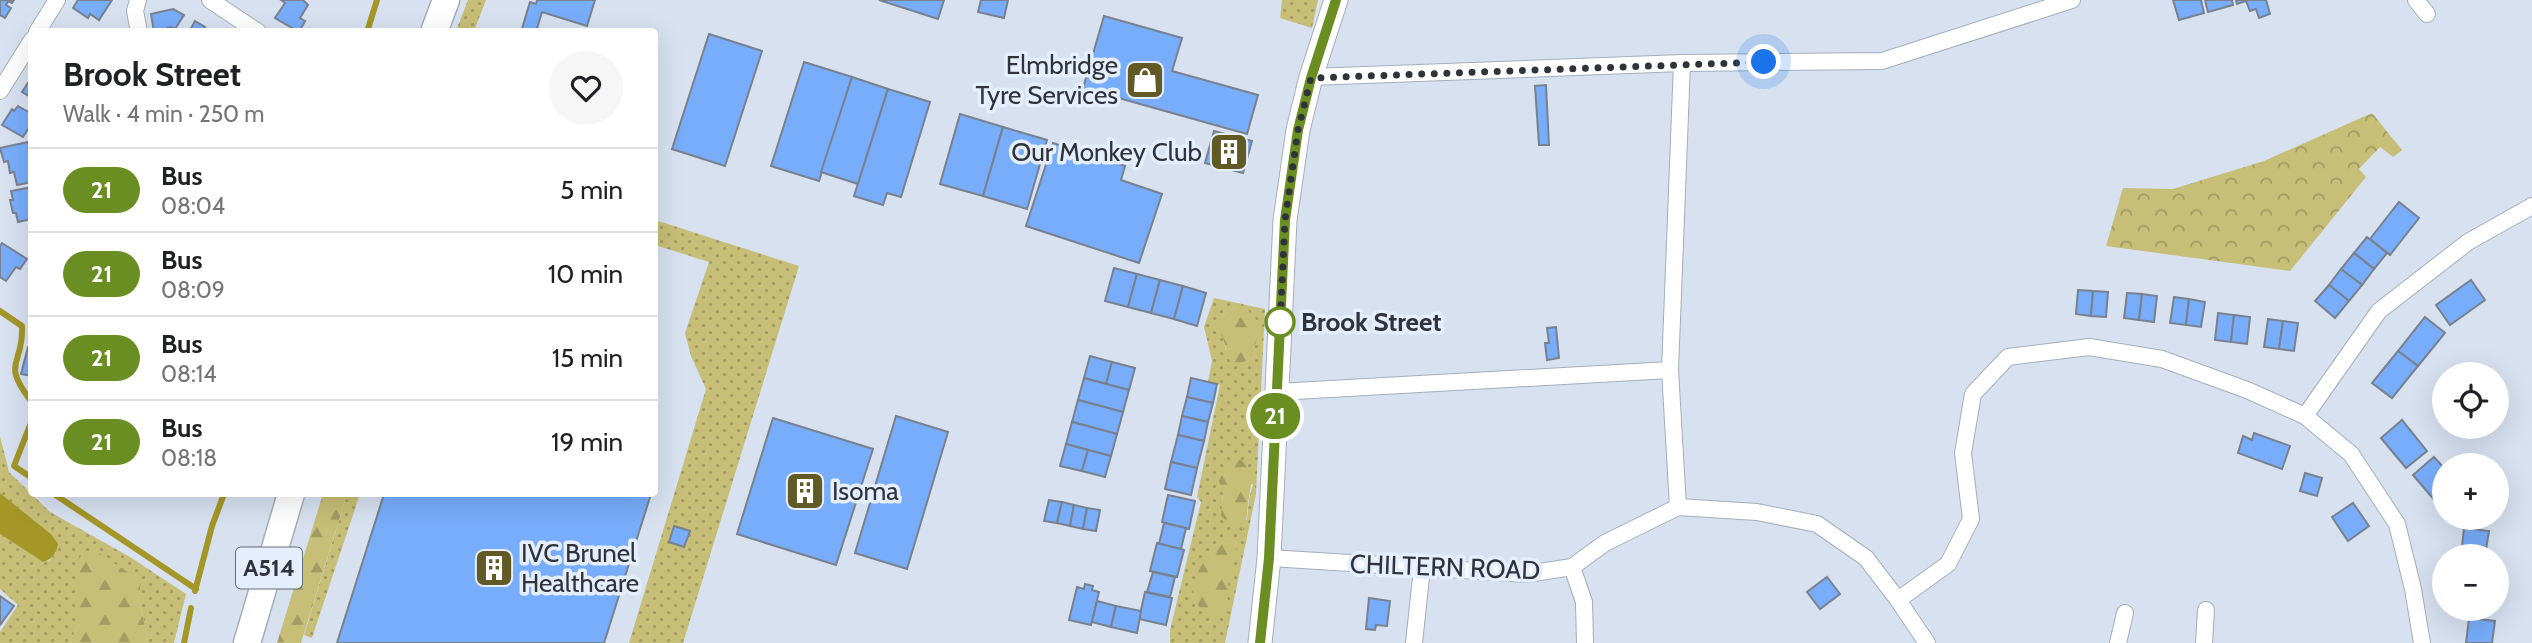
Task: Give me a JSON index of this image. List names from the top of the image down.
{
  "streets": {
    "main road": ["A514"],
    "street": ["CHILTERN ROAD"]
  },
  "places": {
    "shop": ["Elmbridge Tyre Services"],
    "building": ["Our Monkey Club", "Isoma", "IVC Brunel Healthcare"],
    "other": ["Brook Street"]
  },
  "lines": ["bus line 21"],
  "page": {
    "on_map": "21",
    "heading": ["Brook Street", "Walk · 4 min · 250 m"],
    "list": [
      {
        "mark": "21",
        "name": "Bus",
        "note": "08:04",
        "value": "5 min"
      },
      {
        "mark": "21",
        "name": "Bus",
        "note": "08:09",
        "value": "10 min"
      },
      {
        "mark": "21",
        "name": "Bus",
        "note": "08:14",
        "value": "15 min"
      },
      {
        "mark": "21",
        "name": "Bus",
        "note": "08:18",
        "value": "19 min"
      }
    ],
    "map_buttons": ["+", "−"]
  }
}
